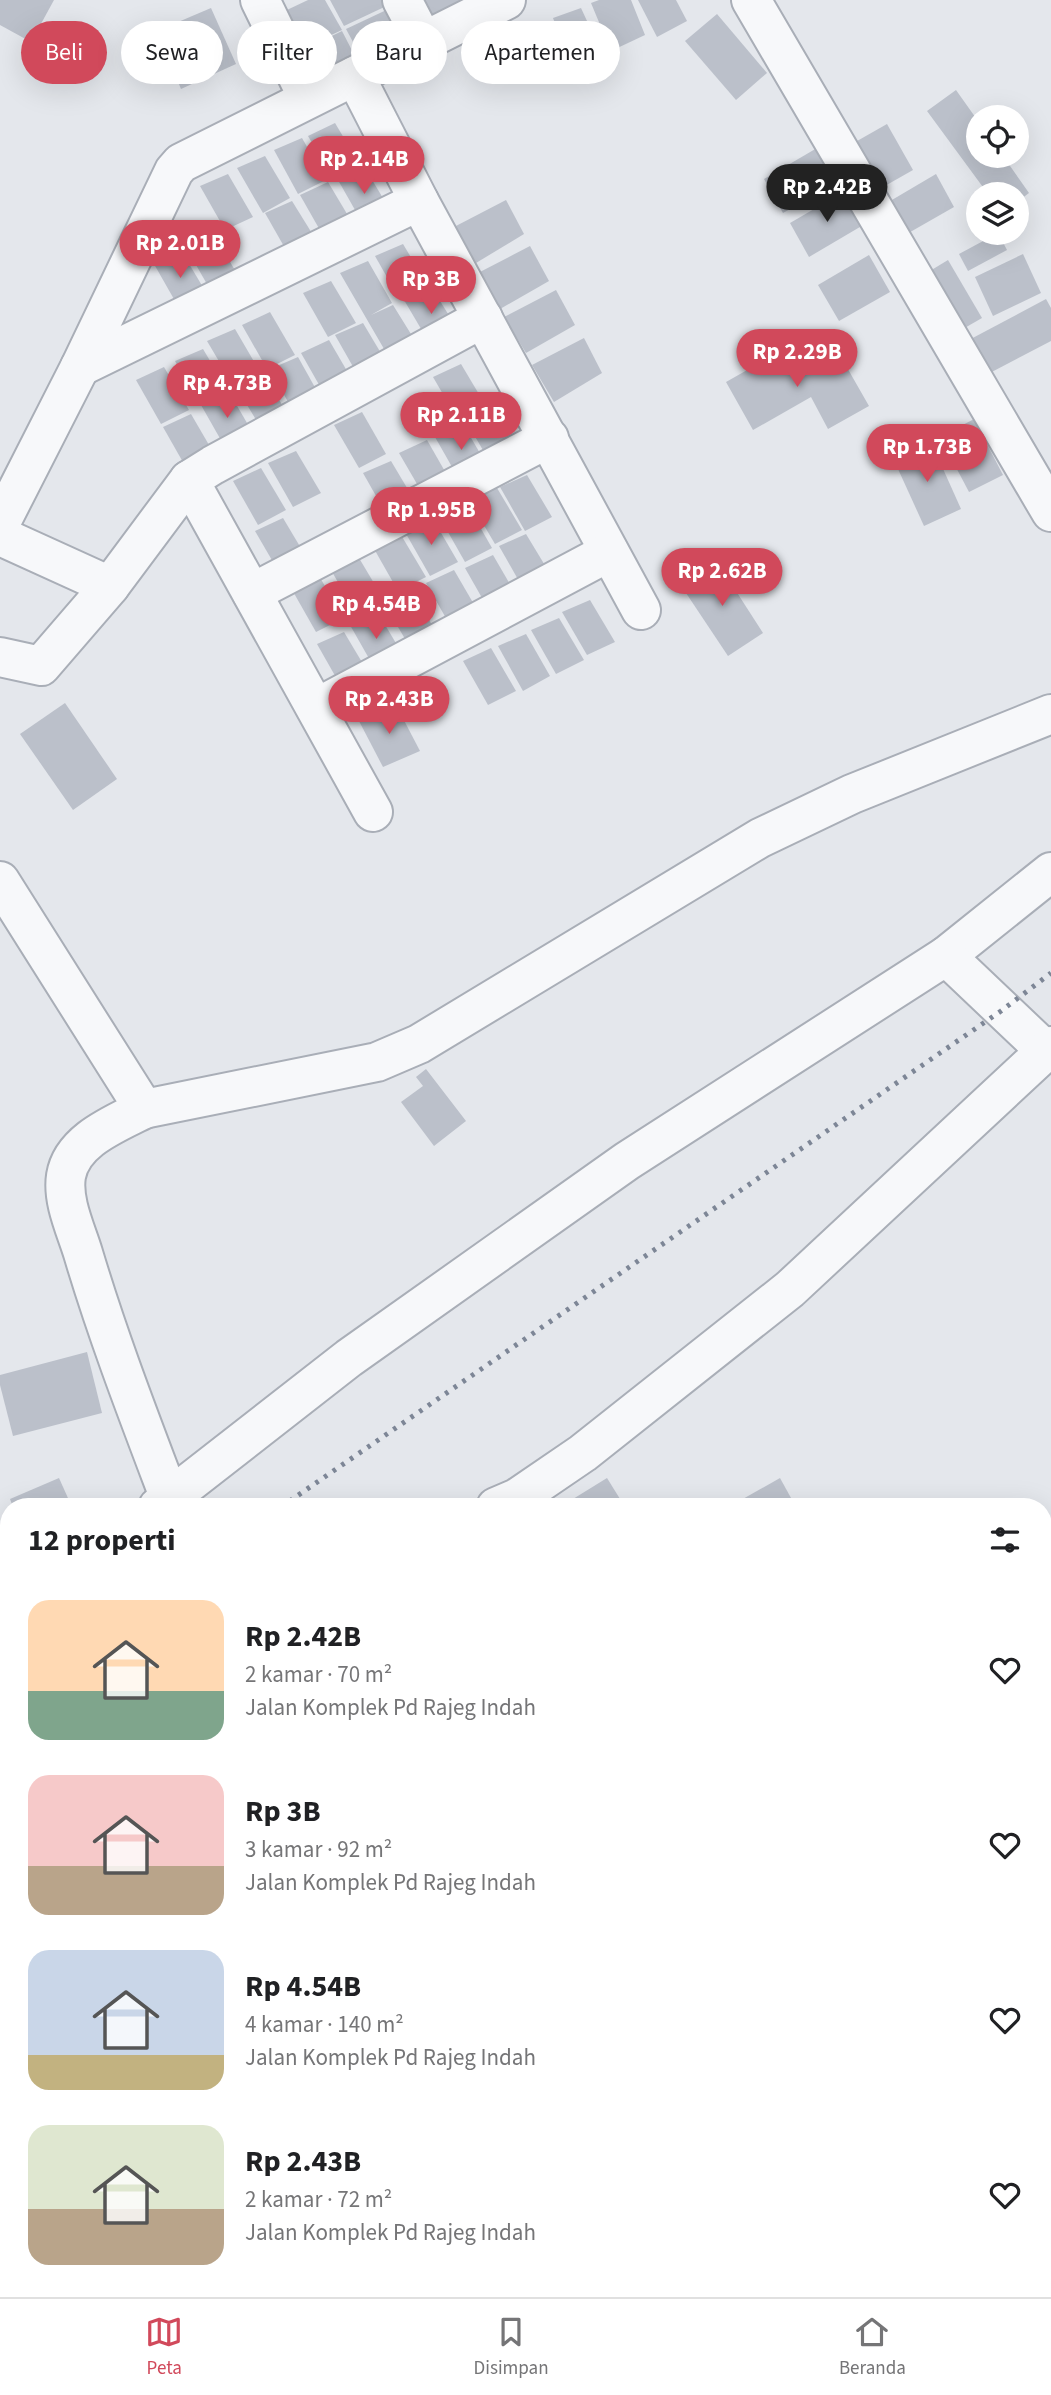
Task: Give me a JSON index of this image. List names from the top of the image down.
{
  "page": {
    "chip": [
      "Beli",
      "Sewa",
      "Filter",
      "Baru",
      "Apartemen"
    ],
    "price": [
      "Rp 2.14B",
      "Rp 2.42B",
      "Rp 2.01B",
      "Rp 3B",
      "Rp 2.29B",
      "Rp 4.73B",
      "Rp 2.11B",
      "Rp 1.73B",
      "Rp 1.95B",
      "Rp 2.62B",
      "Rp 4.54B",
      "Rp 2.43B"
    ],
    "heading": "12 properti",
    "list": [
      {
        "name": "Rp 2.42B",
        "note": "2 kamar · 70 m² · Jalan Komplek Pd Rajeg Indah"
      },
      {
        "name": "Rp 3B",
        "note": "3 kamar · 92 m² · Jalan Komplek Pd Rajeg Indah"
      },
      {
        "name": "Rp 4.54B",
        "note": "4 kamar · 140 m² · Jalan Komplek Pd Rajeg Indah"
      },
      {
        "name": "Rp 2.43B",
        "note": "2 kamar · 72 m² · Jalan Komplek Pd Rajeg Indah"
      }
    ],
    "tabs": ["Peta", "Disimpan", "Beranda"]
  }
}
